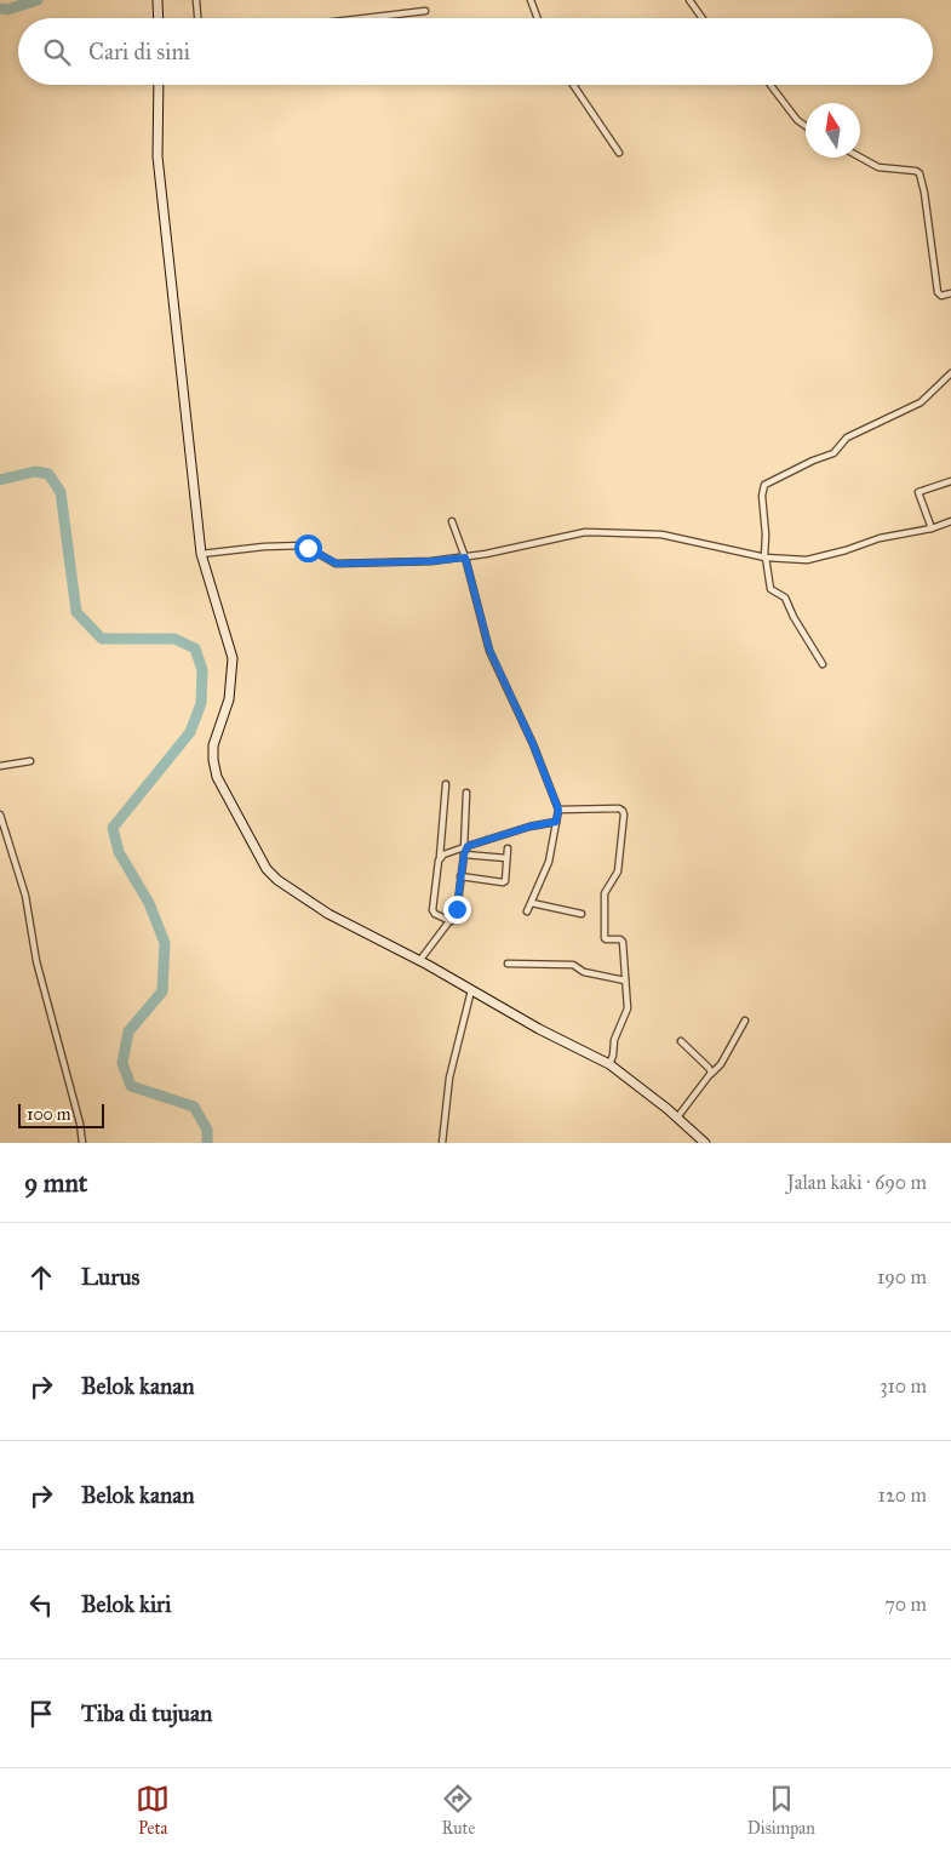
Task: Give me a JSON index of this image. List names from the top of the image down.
{
  "scale_bar": "100 m",
  "north": "top",
  "page": {
    "search": "Cari di sini",
    "scale": "100 m",
    "heading": ["9 mnt", "Jalan kaki · 690 m"],
    "list": [
      ["Lurus", "190 m"],
      ["Belok kanan", "310 m"],
      ["Belok kanan", "120 m"],
      ["Belok kiri", "70 m"],
      "Tiba di tujuan"
    ],
    "nav": ["Peta", "Rute", "Disimpan"]
  }
}
